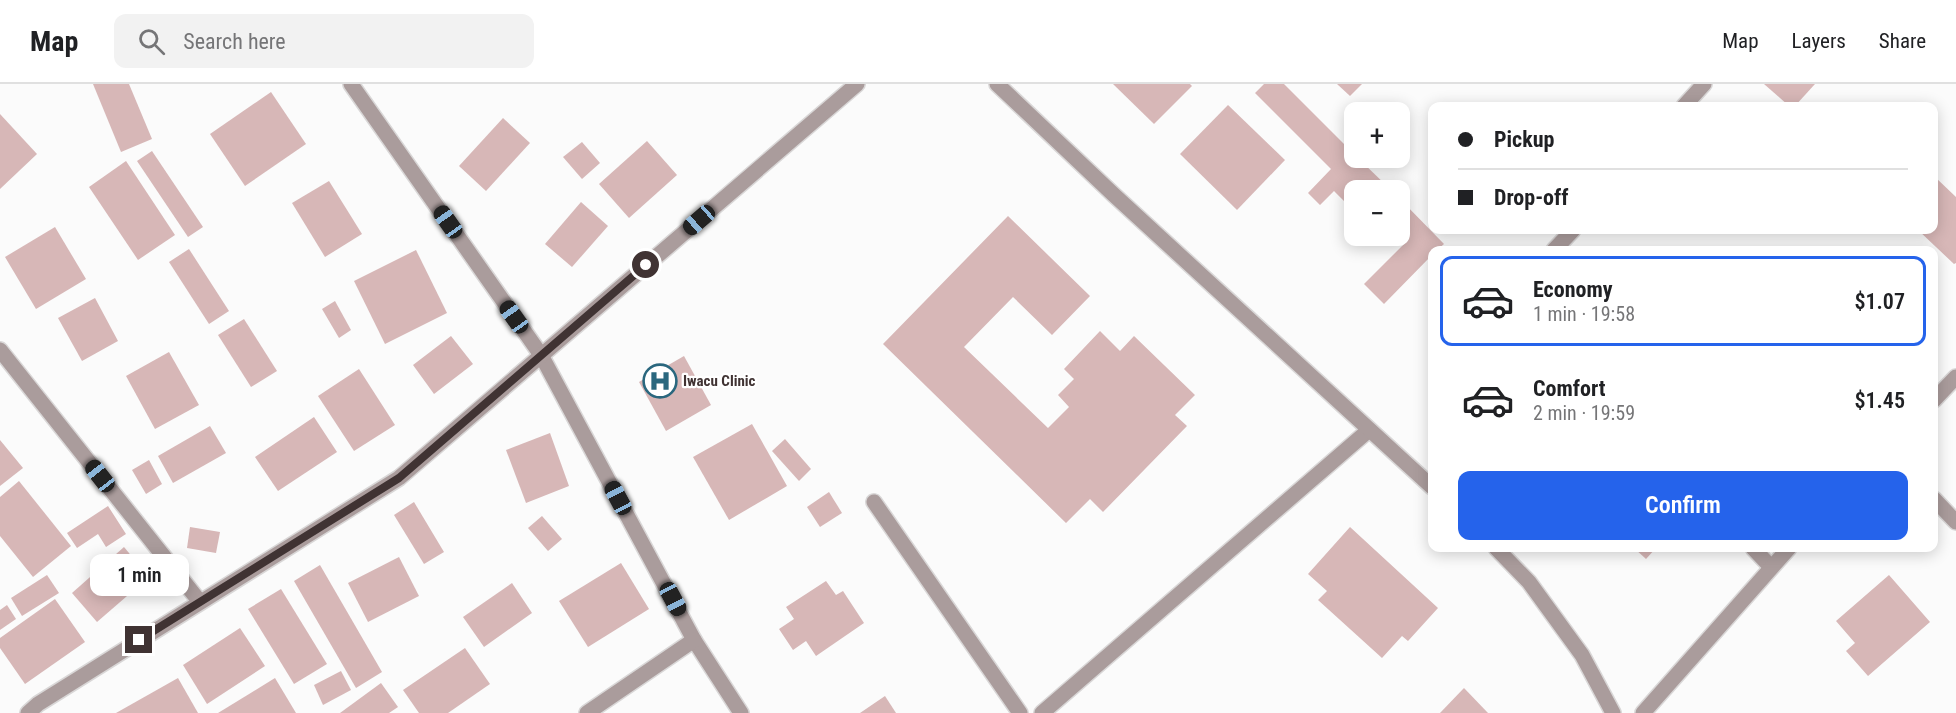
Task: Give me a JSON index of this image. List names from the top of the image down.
{
  "places": {
    "hospital": ["Iwacu Clinic"]
  },
  "page": {
    "header": "Map",
    "search": "Search here",
    "nav": ["Map", "Layers", "Share"],
    "map_buttons": ["+", "−"],
    "banner": ["Pickup", "Drop-off"],
    "list": [
      {
        "name": "Economy",
        "note": "1 min · 19:58",
        "value": "$1.07"
      },
      {
        "name": "Comfort",
        "note": "2 min · 19:59",
        "value": "$1.45"
      }
    ],
    "buttons": "Confirm",
    "bubble": "1 min"
  }
}
